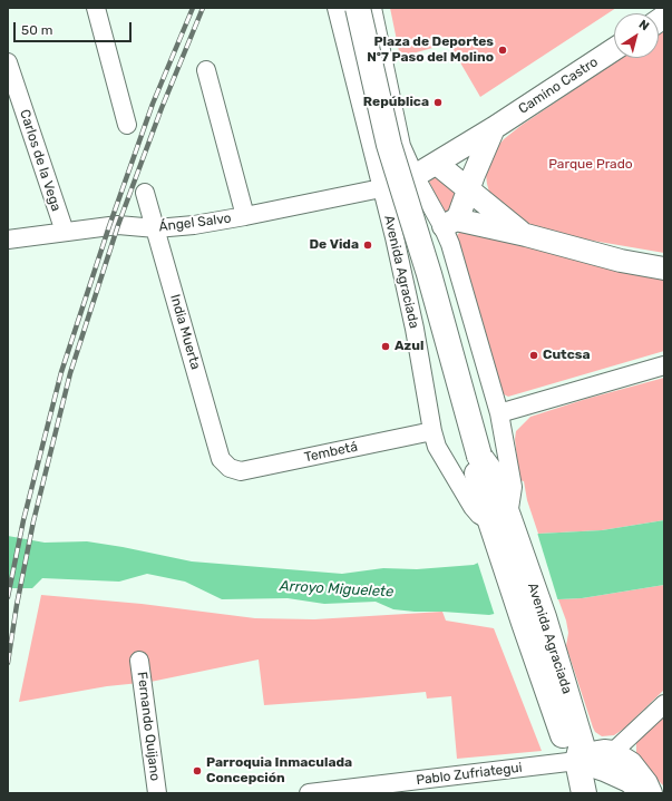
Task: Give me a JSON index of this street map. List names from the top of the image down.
{
  "streets": {
    "main road": ["Avenida Agraciada"],
    "street": [
      "Camino Castro",
      "Carlos de la Vega",
      "Ángel Salvo",
      "India Muerta",
      "Tembetá",
      "Fernando Quijano",
      "Pablo Zufriategui"
    ]
  },
  "crossings": [
    ["Camino Castro", "Ángel Salvo"],
    ["Camino Castro", "Avenida Agraciada"],
    ["Carlos de la Vega", "Ángel Salvo"],
    ["Ángel Salvo", "Avenida Agraciada"],
    ["Ángel Salvo", "India Muerta"],
    ["Avenida Agraciada", "Tembetá"],
    ["Avenida Agraciada", "Pablo Zufriategui"],
    ["India Muerta", "Tembetá"]
  ],
  "water": ["Arroyo Miguelete"],
  "parks": ["Parque Prado"],
  "places": [
    "Plaza de Deportes Nº7 Paso del Molino",
    "República",
    "De Vida",
    "Azul",
    "Cutcsa",
    "Parroquia Inmaculada Concepción"
  ],
  "scale_bar": "50 m",
  "north": "top right"
}
